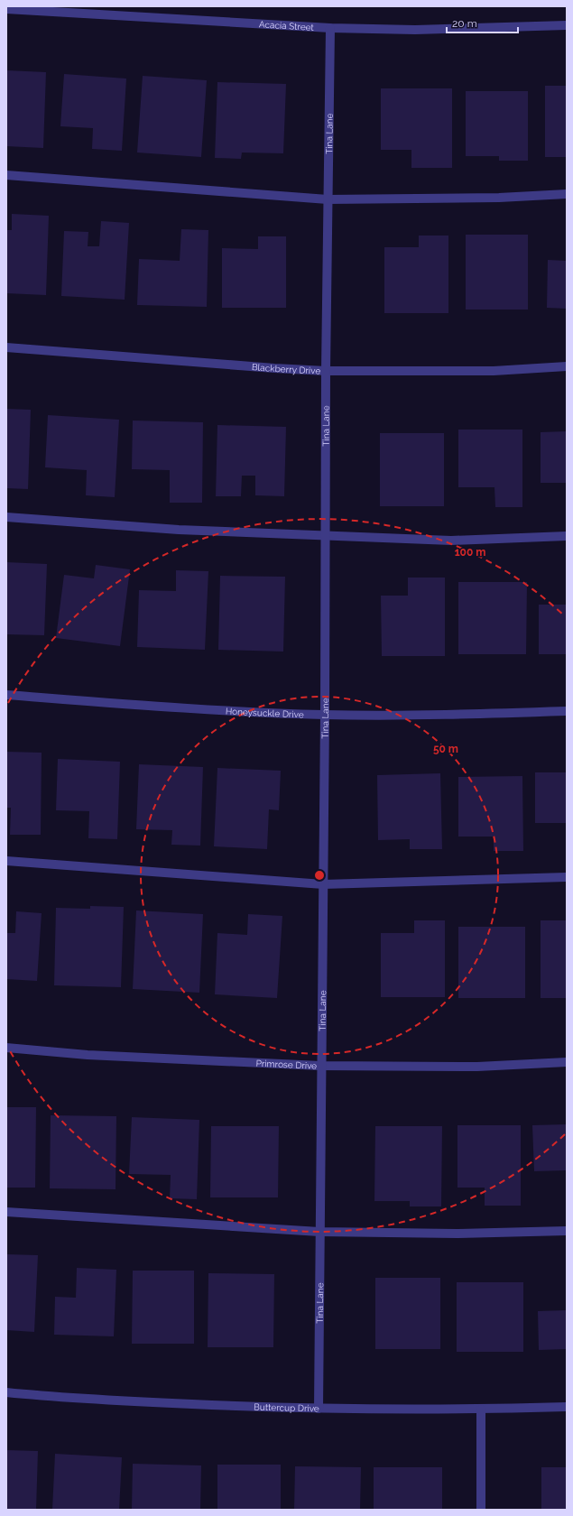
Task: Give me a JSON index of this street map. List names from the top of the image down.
{
  "streets": {
    "street": [
      "Acacia Street",
      "Tina Lane",
      "Blackberry Drive",
      "Honeysuckle Drive",
      "Primrose Drive",
      "Buttercup Drive"
    ]
  },
  "crossings": [
    ["Acacia Street", "Tina Lane"],
    ["Tina Lane", "Blackberry Drive"],
    ["Tina Lane", "Honeysuckle Drive"],
    ["Tina Lane", "Primrose Drive"],
    ["Tina Lane", "Buttercup Drive"]
  ],
  "scale_bar": "20 m",
  "rings": ["100 m", "50 m"]
}
